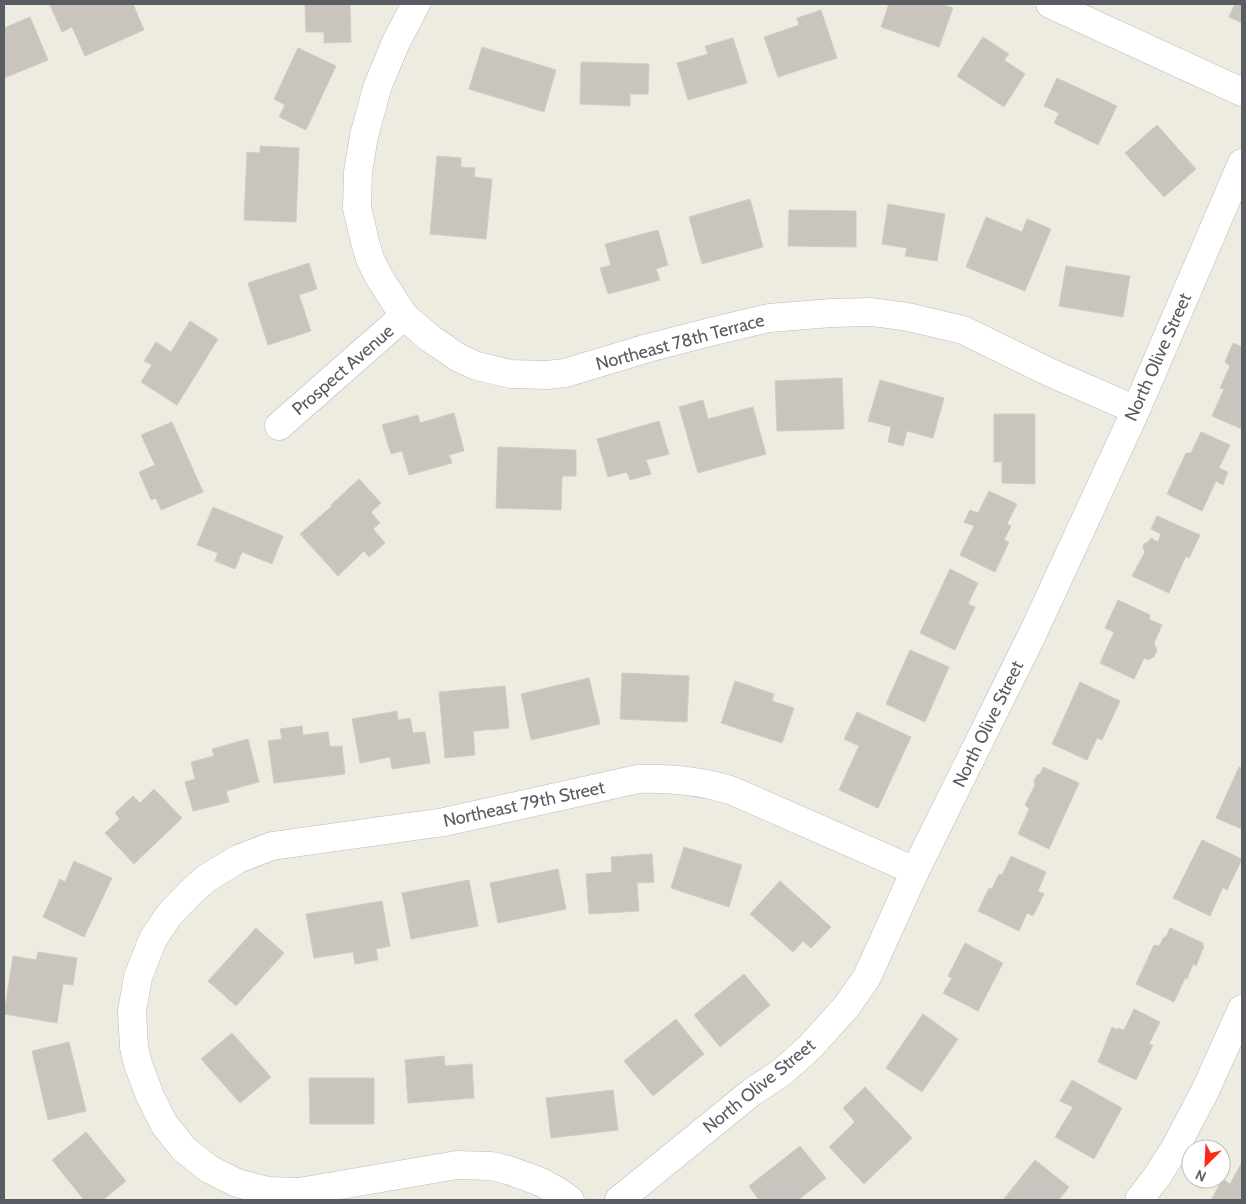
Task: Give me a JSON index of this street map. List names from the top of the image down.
{
  "streets": {
    "street": [
      "Northeast 78th Terrace",
      "North Olive Street",
      "Prospect Avenue",
      "Northeast 79th Street"
    ]
  },
  "crossings": [
    ["Northeast 78th Terrace", "North Olive Street"],
    ["Northeast 78th Terrace", "Prospect Avenue"],
    ["North Olive Street", "Northeast 79th Street"]
  ],
  "north": "bottom left"
}
